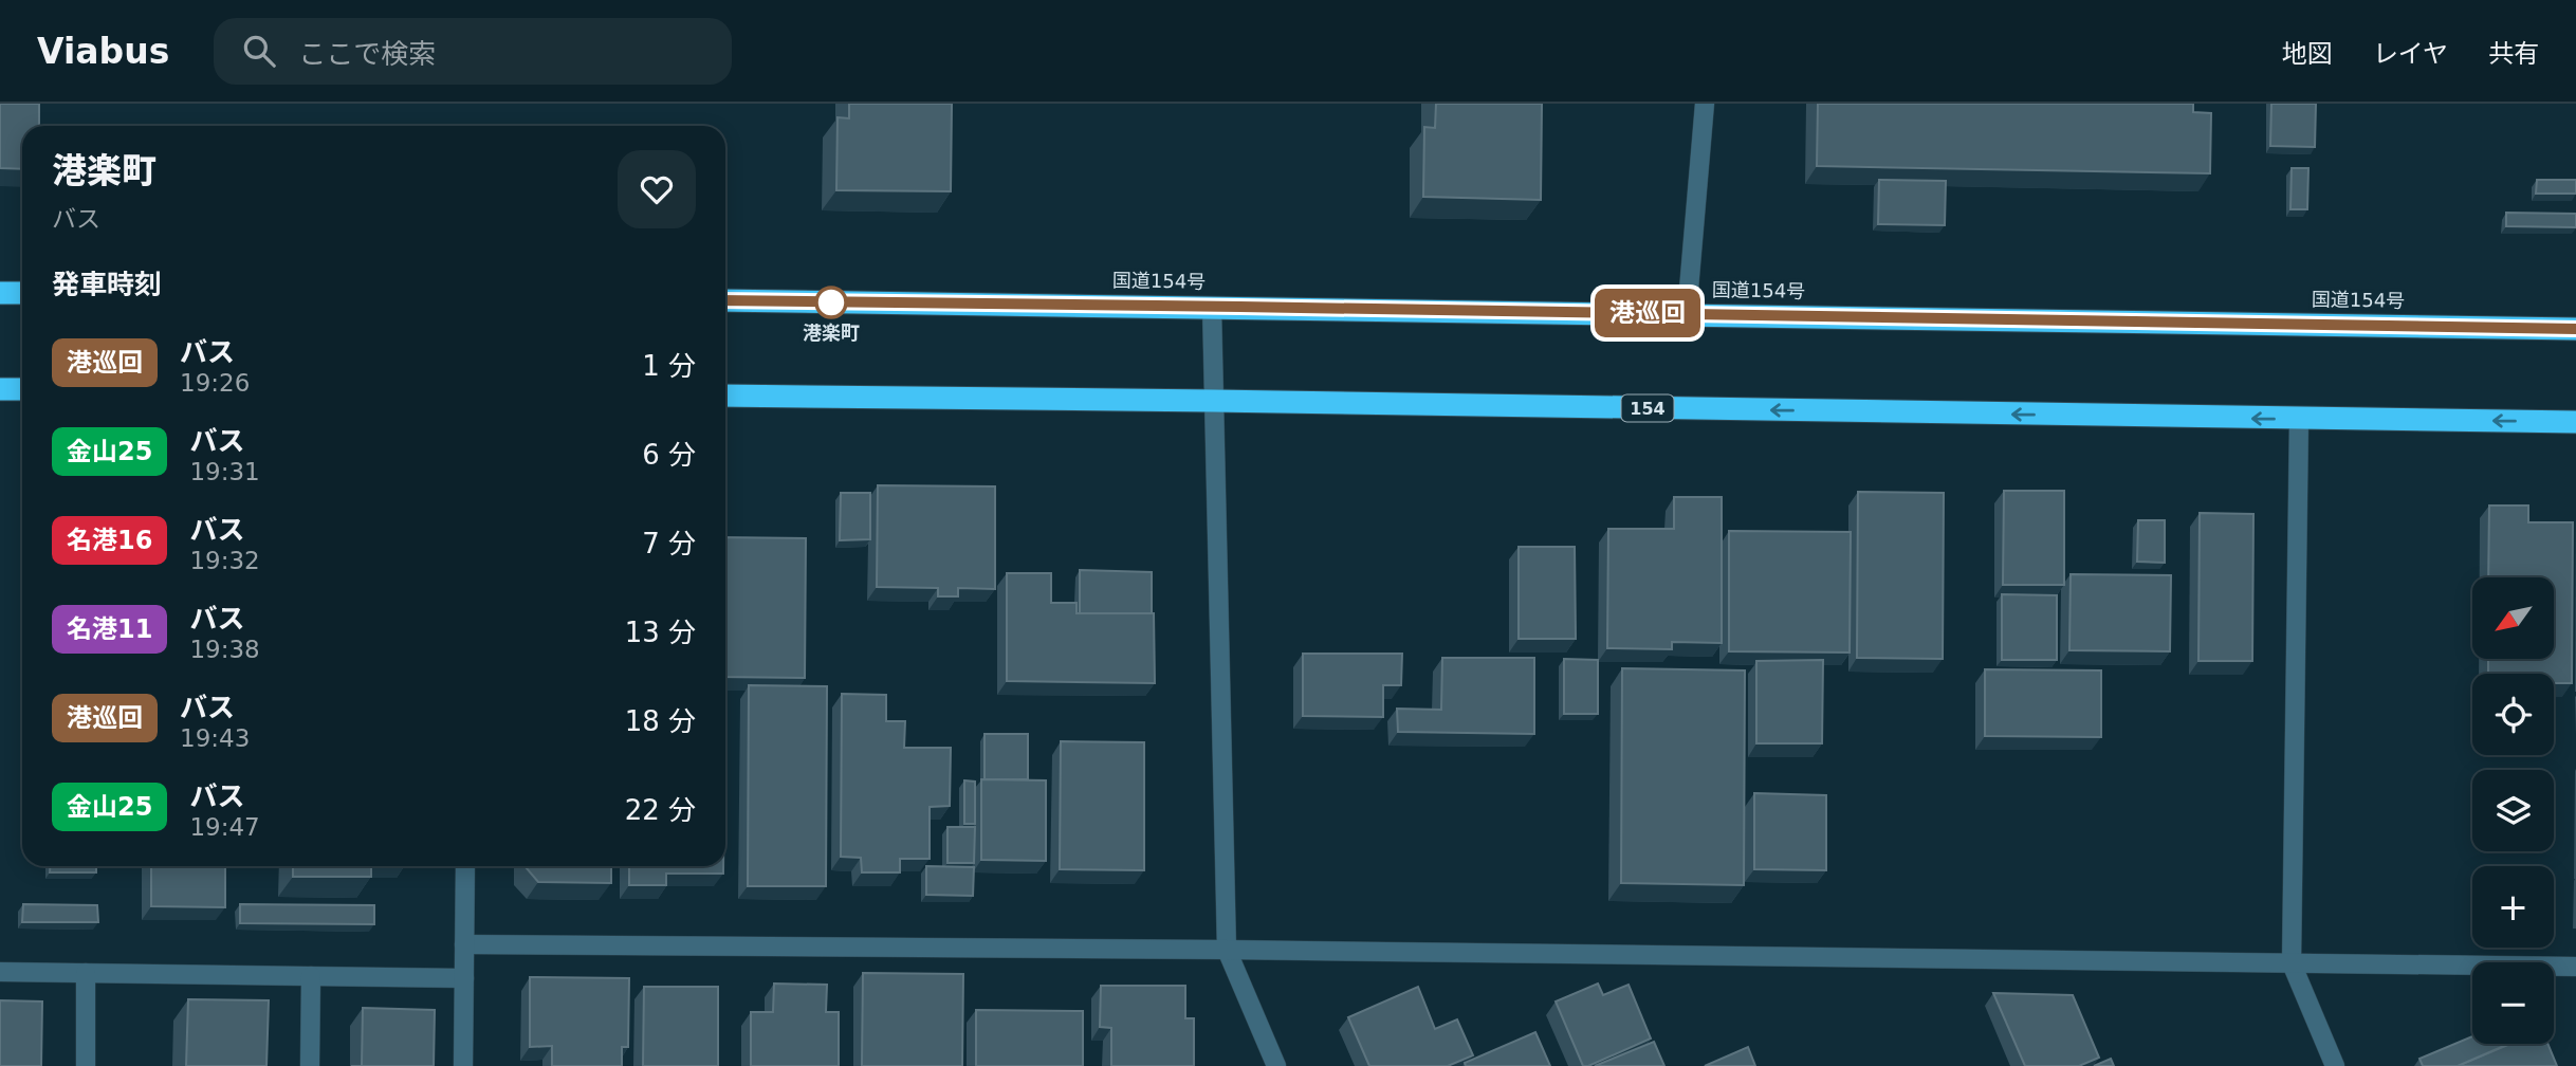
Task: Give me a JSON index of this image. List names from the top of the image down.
{
  "streets": {
    "highway": ["国道154号", "154"]
  },
  "places": ["港楽町"],
  "lines": ["bus line 港巡回"],
  "north": "bottom left",
  "page": {
    "header": "Viabus",
    "search": "ここで検索",
    "nav": ["地図", "レイヤ", "共有"],
    "on_map": "港巡回",
    "heading": [
      ["港楽町", "バス"],
      "発車時刻"
    ],
    "list": [
      {
        "mark": "港巡回",
        "name": "バス",
        "note": "19:26",
        "value": "1 分"
      },
      {
        "mark": "金山25",
        "name": "バス",
        "note": "19:31",
        "value": "6 分"
      },
      {
        "mark": "名港16",
        "name": "バス",
        "note": "19:32",
        "value": "7 分"
      },
      {
        "mark": "名港11",
        "name": "バス",
        "note": "19:38",
        "value": "13 分"
      },
      {
        "mark": "港巡回",
        "name": "バス",
        "note": "19:43",
        "value": "18 分"
      },
      {
        "mark": "金山25",
        "name": "バス",
        "note": "19:47",
        "value": "22 分"
      }
    ],
    "map_buttons": ["+", "−"]
  }
}
